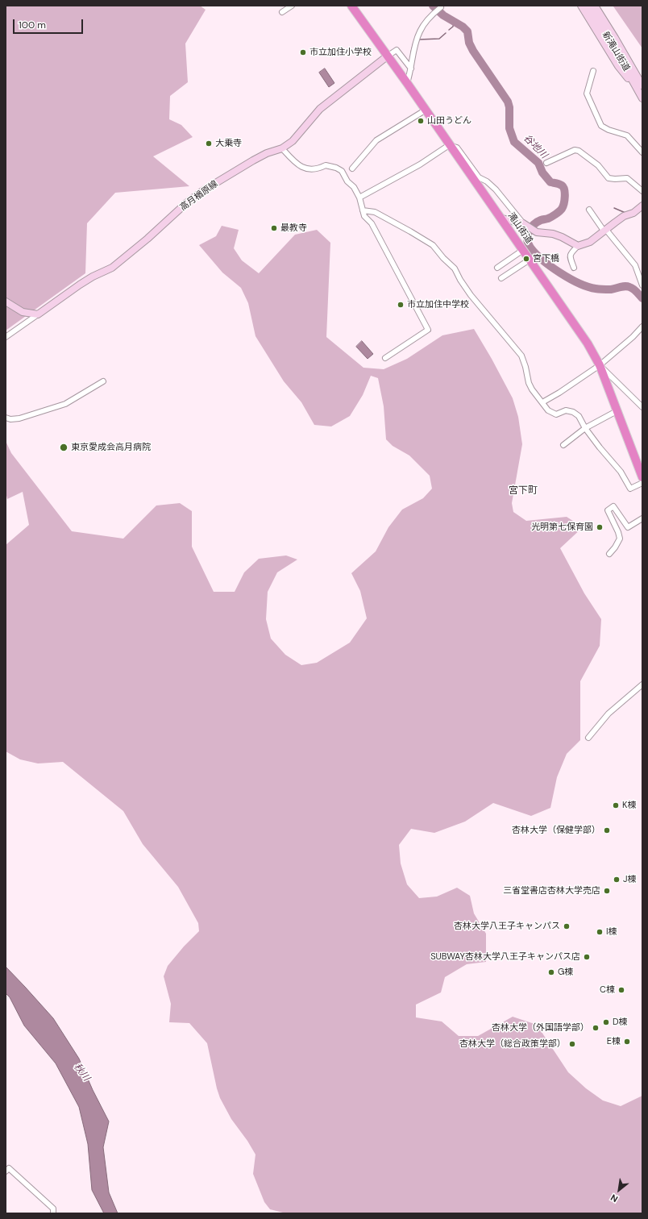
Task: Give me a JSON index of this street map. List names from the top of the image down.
{
  "streets": {
    "highway": ["滝山街道"],
    "main road": ["新滝山街道", "高月楢原線"]
  },
  "crossings": [
    ["高月楢原線", "滝山街道"]
  ],
  "districts": ["宮下町"],
  "water": ["谷地川", "秋川"],
  "places": [
    "市立加住小学校",
    "山田うどん",
    "大乗寺",
    "最教寺",
    "宮下橋",
    "市立加住中学校",
    "東京愛成会高月病院",
    "光明第七保育園",
    "K棟",
    "杏林大学（保健学部）",
    "J棟",
    "三省堂書店杏林大学売店",
    "杏林大学八王子キャンパス",
    "I棟",
    "SUBWAY杏林大学八王子キャンパス店",
    "G棟",
    "C棟",
    "D棟",
    "杏林大学（外国語学部）",
    "E棟",
    "杏林大学（総合政策学部）"
  ],
  "scale_bar": "100 m",
  "north": "bottom left"
}
